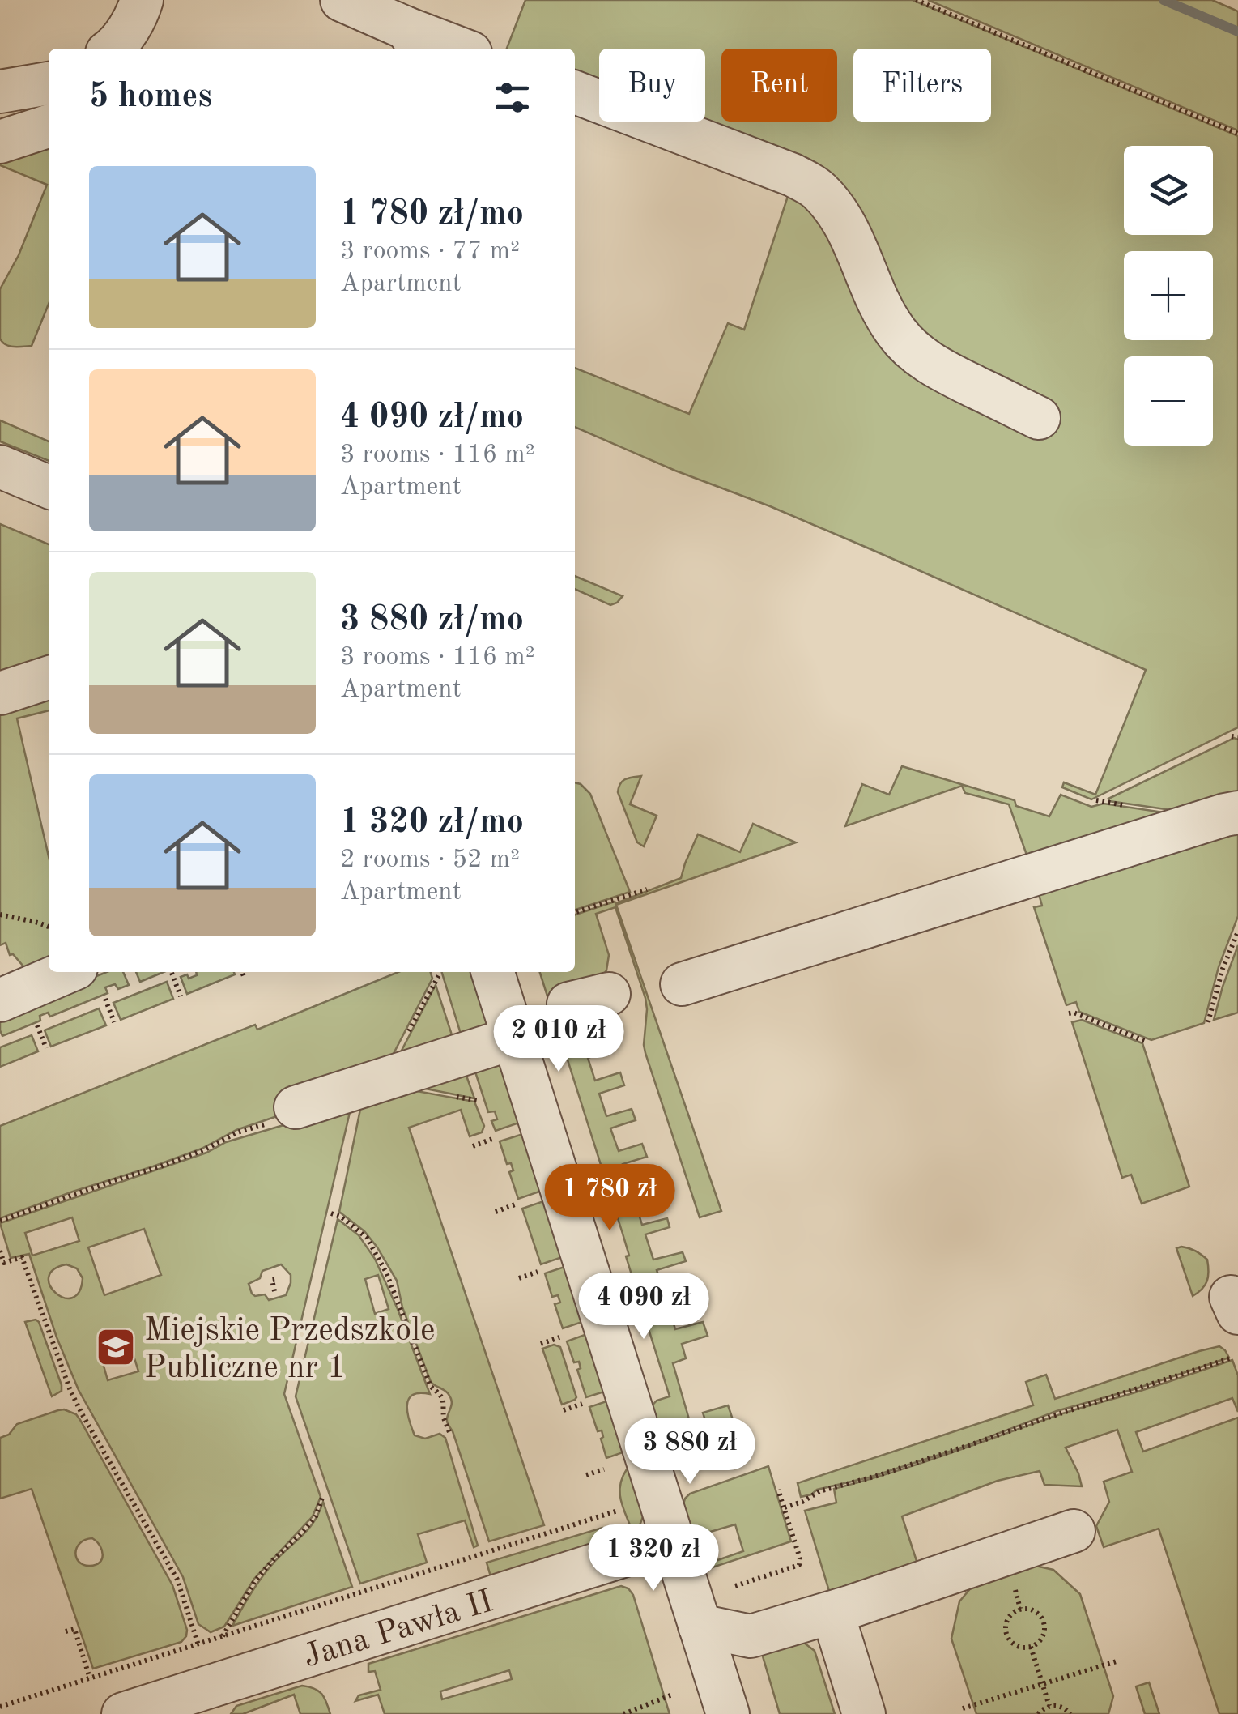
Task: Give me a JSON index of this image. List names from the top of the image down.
{
  "streets": {
    "street": ["Jana Pawła II"]
  },
  "places": {
    "school or university": ["Miejskie Przedszkole Publiczne nr 1"]
  },
  "page": {
    "chip": ["Buy", "Rent", "Filters"],
    "heading": "5 homes",
    "map_buttons": ["+", "−"],
    "list": [
      {
        "name": "1 780 zł/mo",
        "note": "3 rooms · 77 m² · Apartment"
      },
      {
        "name": "4 090 zł/mo",
        "note": "3 rooms · 116 m² · Apartment"
      },
      {
        "name": "3 880 zł/mo",
        "note": "3 rooms · 116 m² · Apartment"
      },
      {
        "name": "1 320 zł/mo",
        "note": "2 rooms · 52 m² · Apartment"
      }
    ],
    "price": [
      "2 010 zł",
      "1 780 zł",
      "4 090 zł",
      "3 880 zł",
      "1 320 zł"
    ]
  }
}
